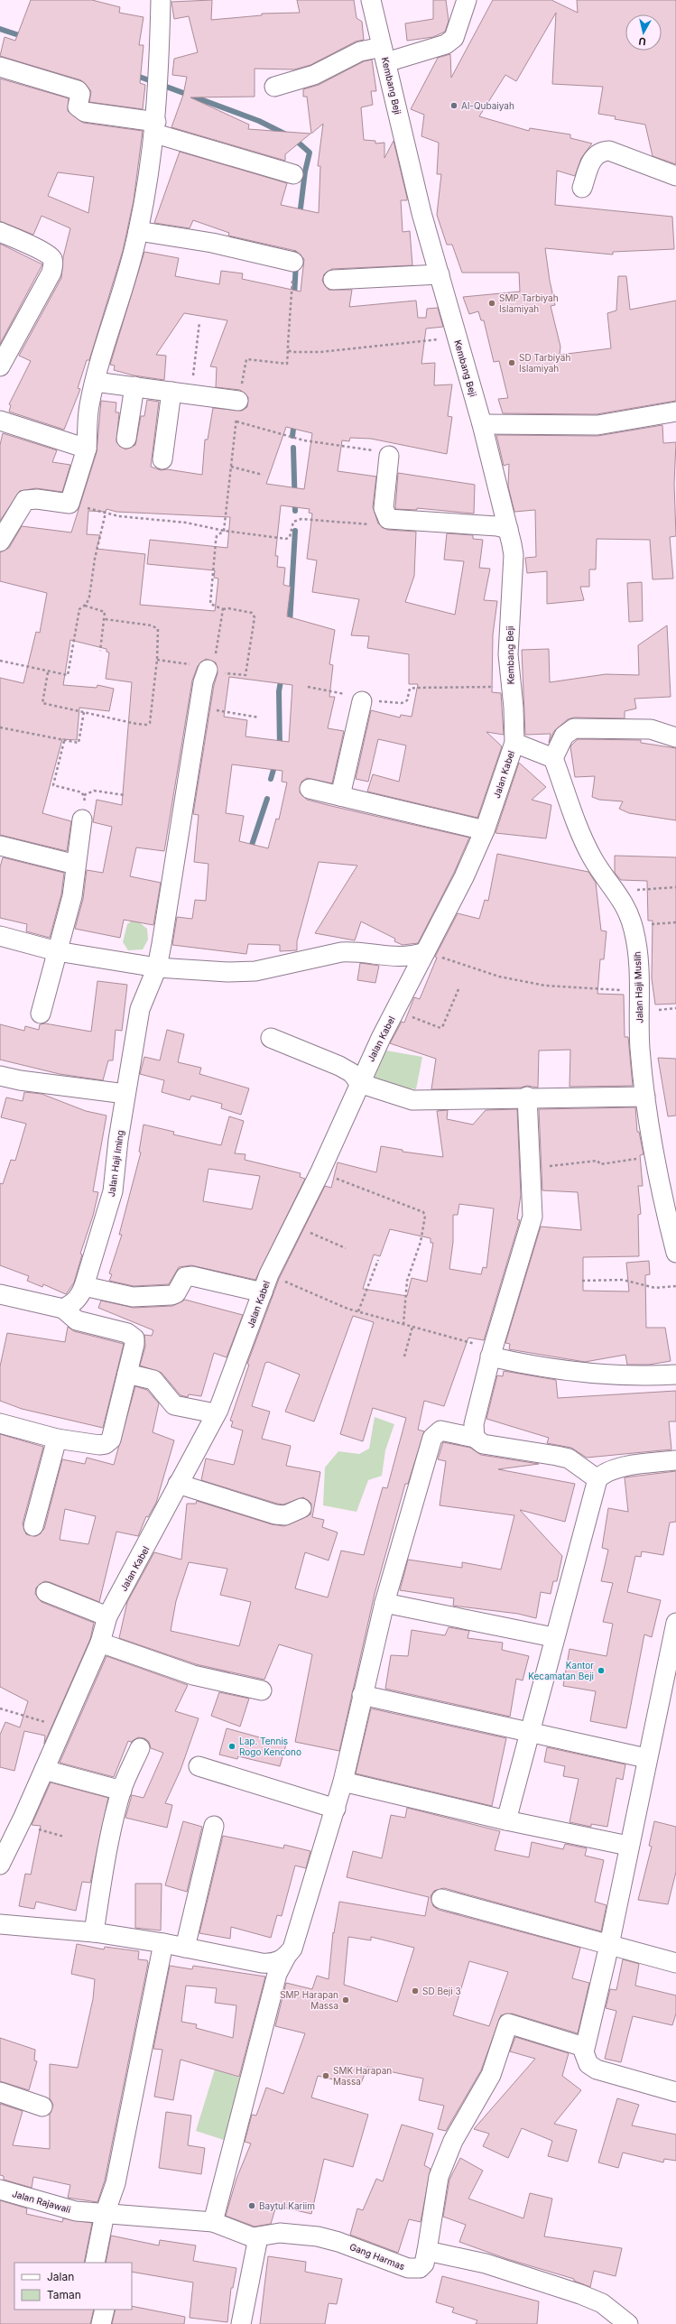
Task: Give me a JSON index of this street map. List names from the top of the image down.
{
  "streets": {
    "street": [
      "Kembang Beji",
      "Jalan Kabel",
      "Jalan Haji Muslih",
      "Jalan Haji Iming",
      "Jalan Rajawali",
      "Gang Harmas"
    ]
  },
  "crossings": [
    ["Kembang Beji", "Jalan Kabel"]
  ],
  "places": [
    "Al-Qubaiyah",
    "SMP Tarbiyah Islamiyah",
    "SD Tarbiyah Islamiyah",
    "Kantor Kecamatan Beji",
    "Lap. Tennis Rogo Kencono",
    "SD Beji 3",
    "SMP Harapan Massa",
    "SMK Harapan Massa",
    "Baytul Kariim"
  ],
  "legend": ["Jalan", "Taman"],
  "north": "bottom"
}
